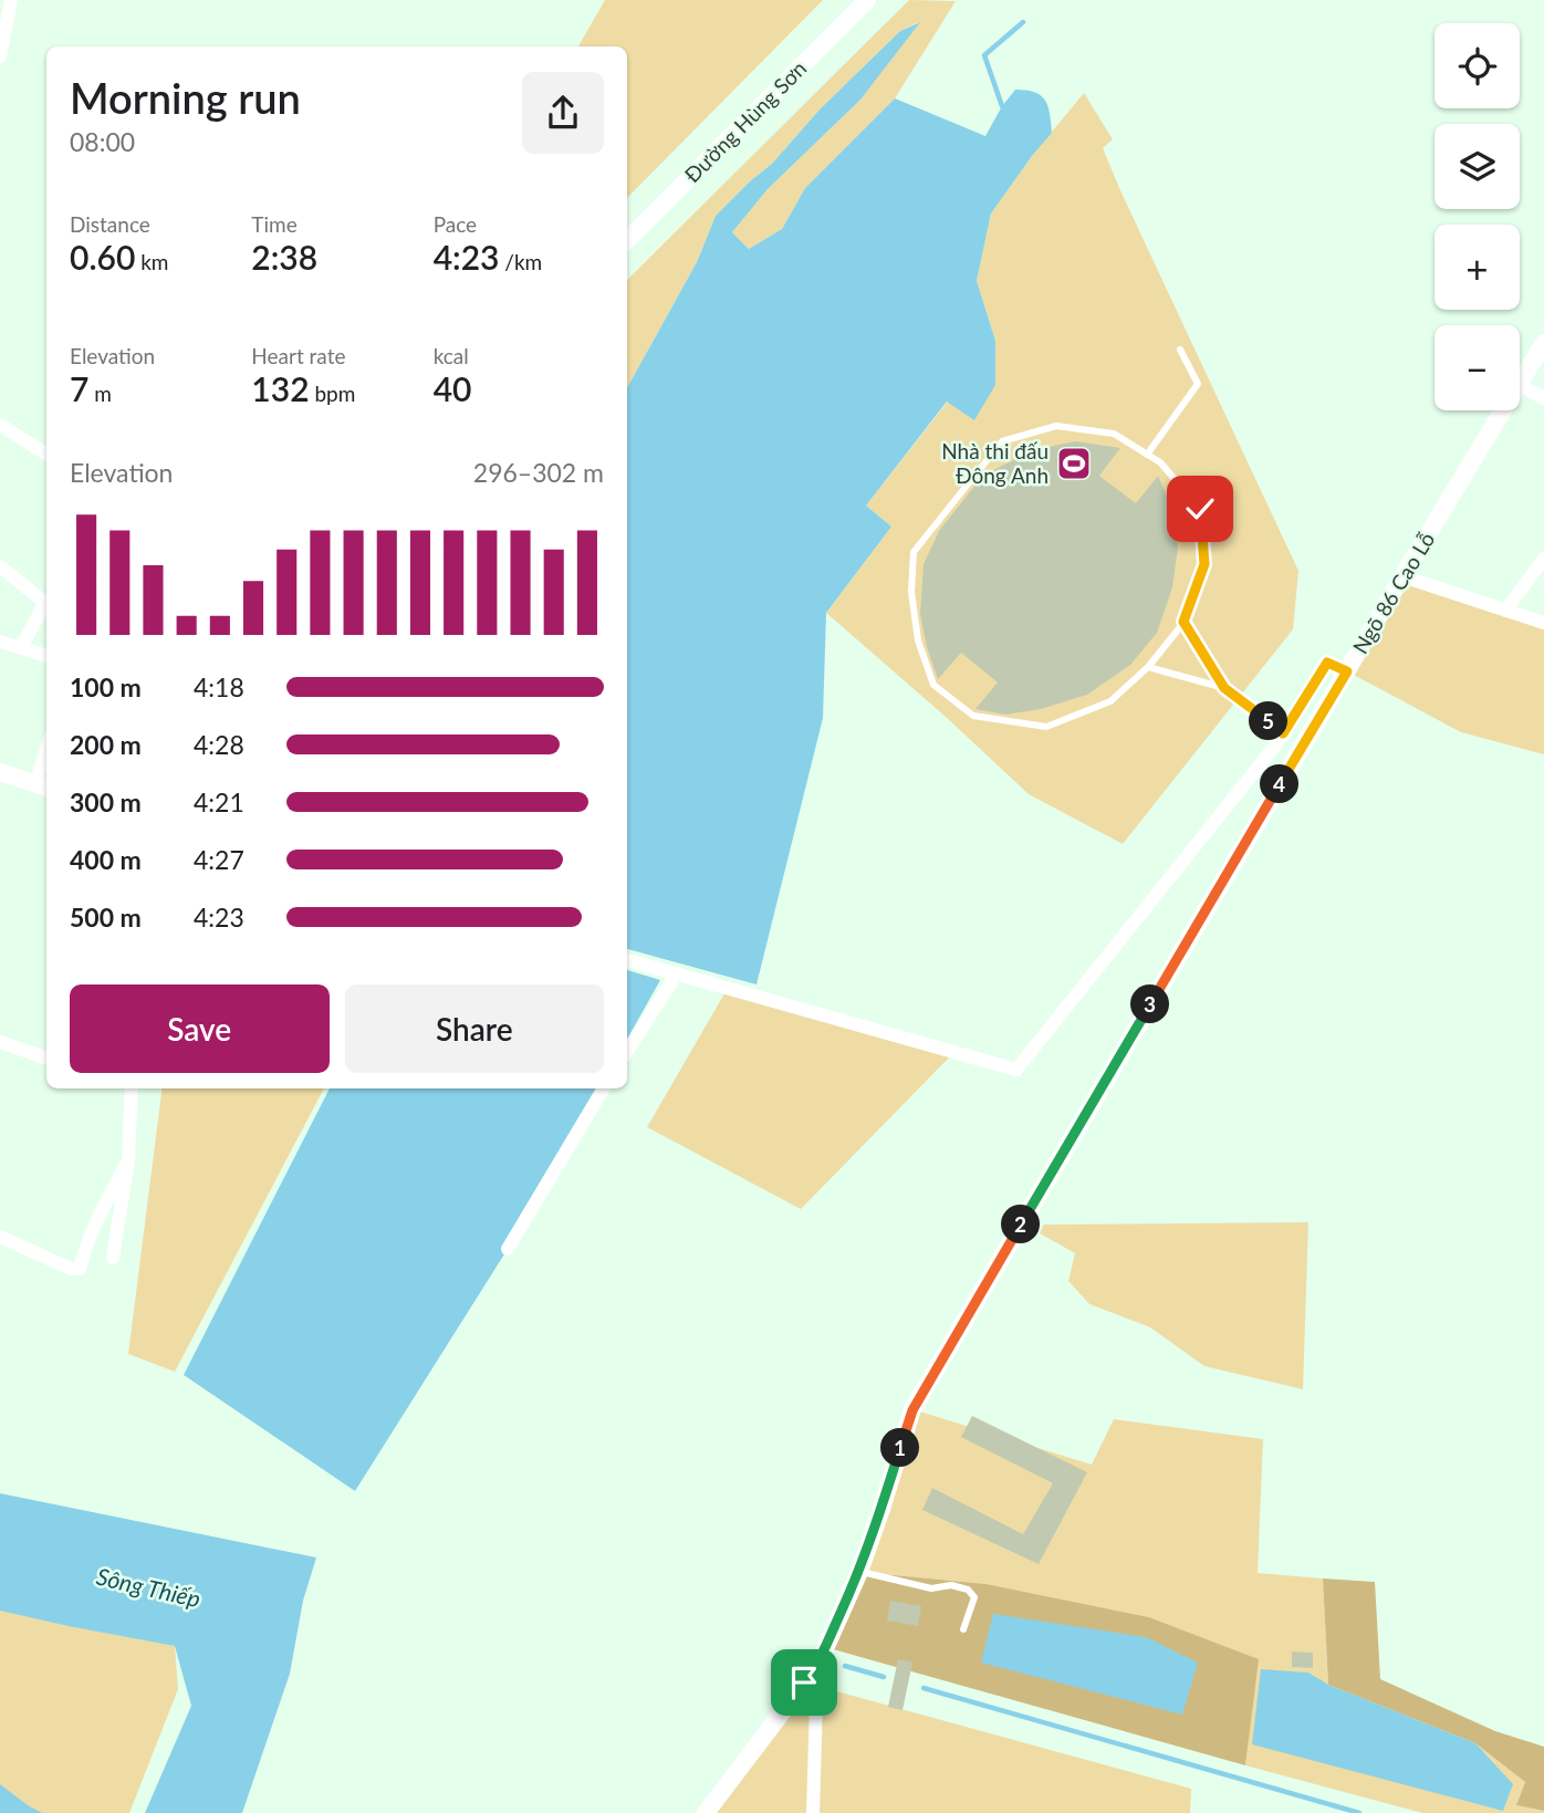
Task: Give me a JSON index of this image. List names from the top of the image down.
{
  "streets": {
    "street": ["Đường Hùng Sơn", "Ngõ 86 Cao Lỗ"]
  },
  "water": ["Sông Thiếp"],
  "places": {
    "sports": ["Nhà thi đấu Đông Anh"]
  },
  "page": {
    "map_buttons": ["+", "−"],
    "heading": ["Morning run", "08:00"],
    "stats": [
      ["Distance", "0.60 km"],
      ["Time", "2:38"],
      ["Pace", "4:23 /km"],
      ["Elevation", "7 m"],
      ["Heart rate", "132 bpm"],
      ["kcal", "40"]
    ],
    "chart": ["Elevation", "296–302 m"],
    "list": [
      {
        "name": "100 m",
        "note": "4:18"
      },
      {
        "name": "200 m",
        "note": "4:28"
      },
      {
        "name": "300 m",
        "note": "4:21"
      },
      {
        "name": "400 m",
        "note": "4:27"
      },
      {
        "name": "500 m",
        "note": "4:23"
      }
    ],
    "pins": [
      "5",
      "4",
      "3",
      "2",
      "1"
    ],
    "buttons": ["Save", "Share"]
  }
}
